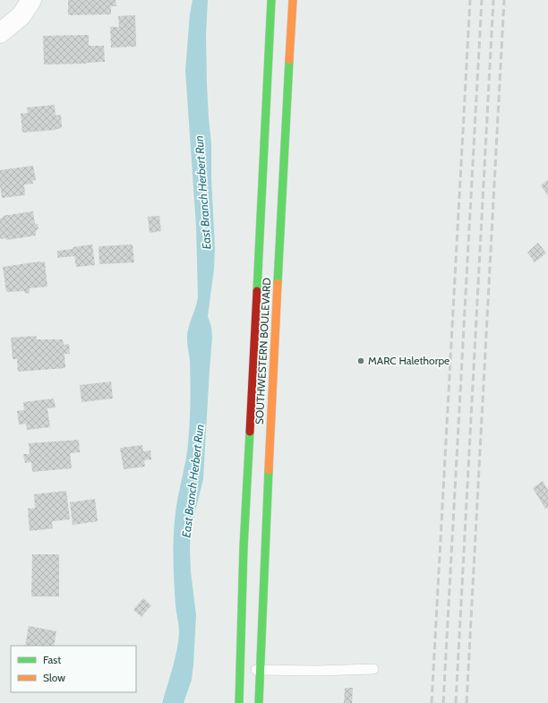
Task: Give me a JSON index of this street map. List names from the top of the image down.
{
  "streets": {
    "main road": ["SOUTHWESTERN BOULEVARD"]
  },
  "water": ["East Branch Herbert Run"],
  "places": ["MARC Halethorpe"],
  "legend": ["Fast", "Slow"]
}
